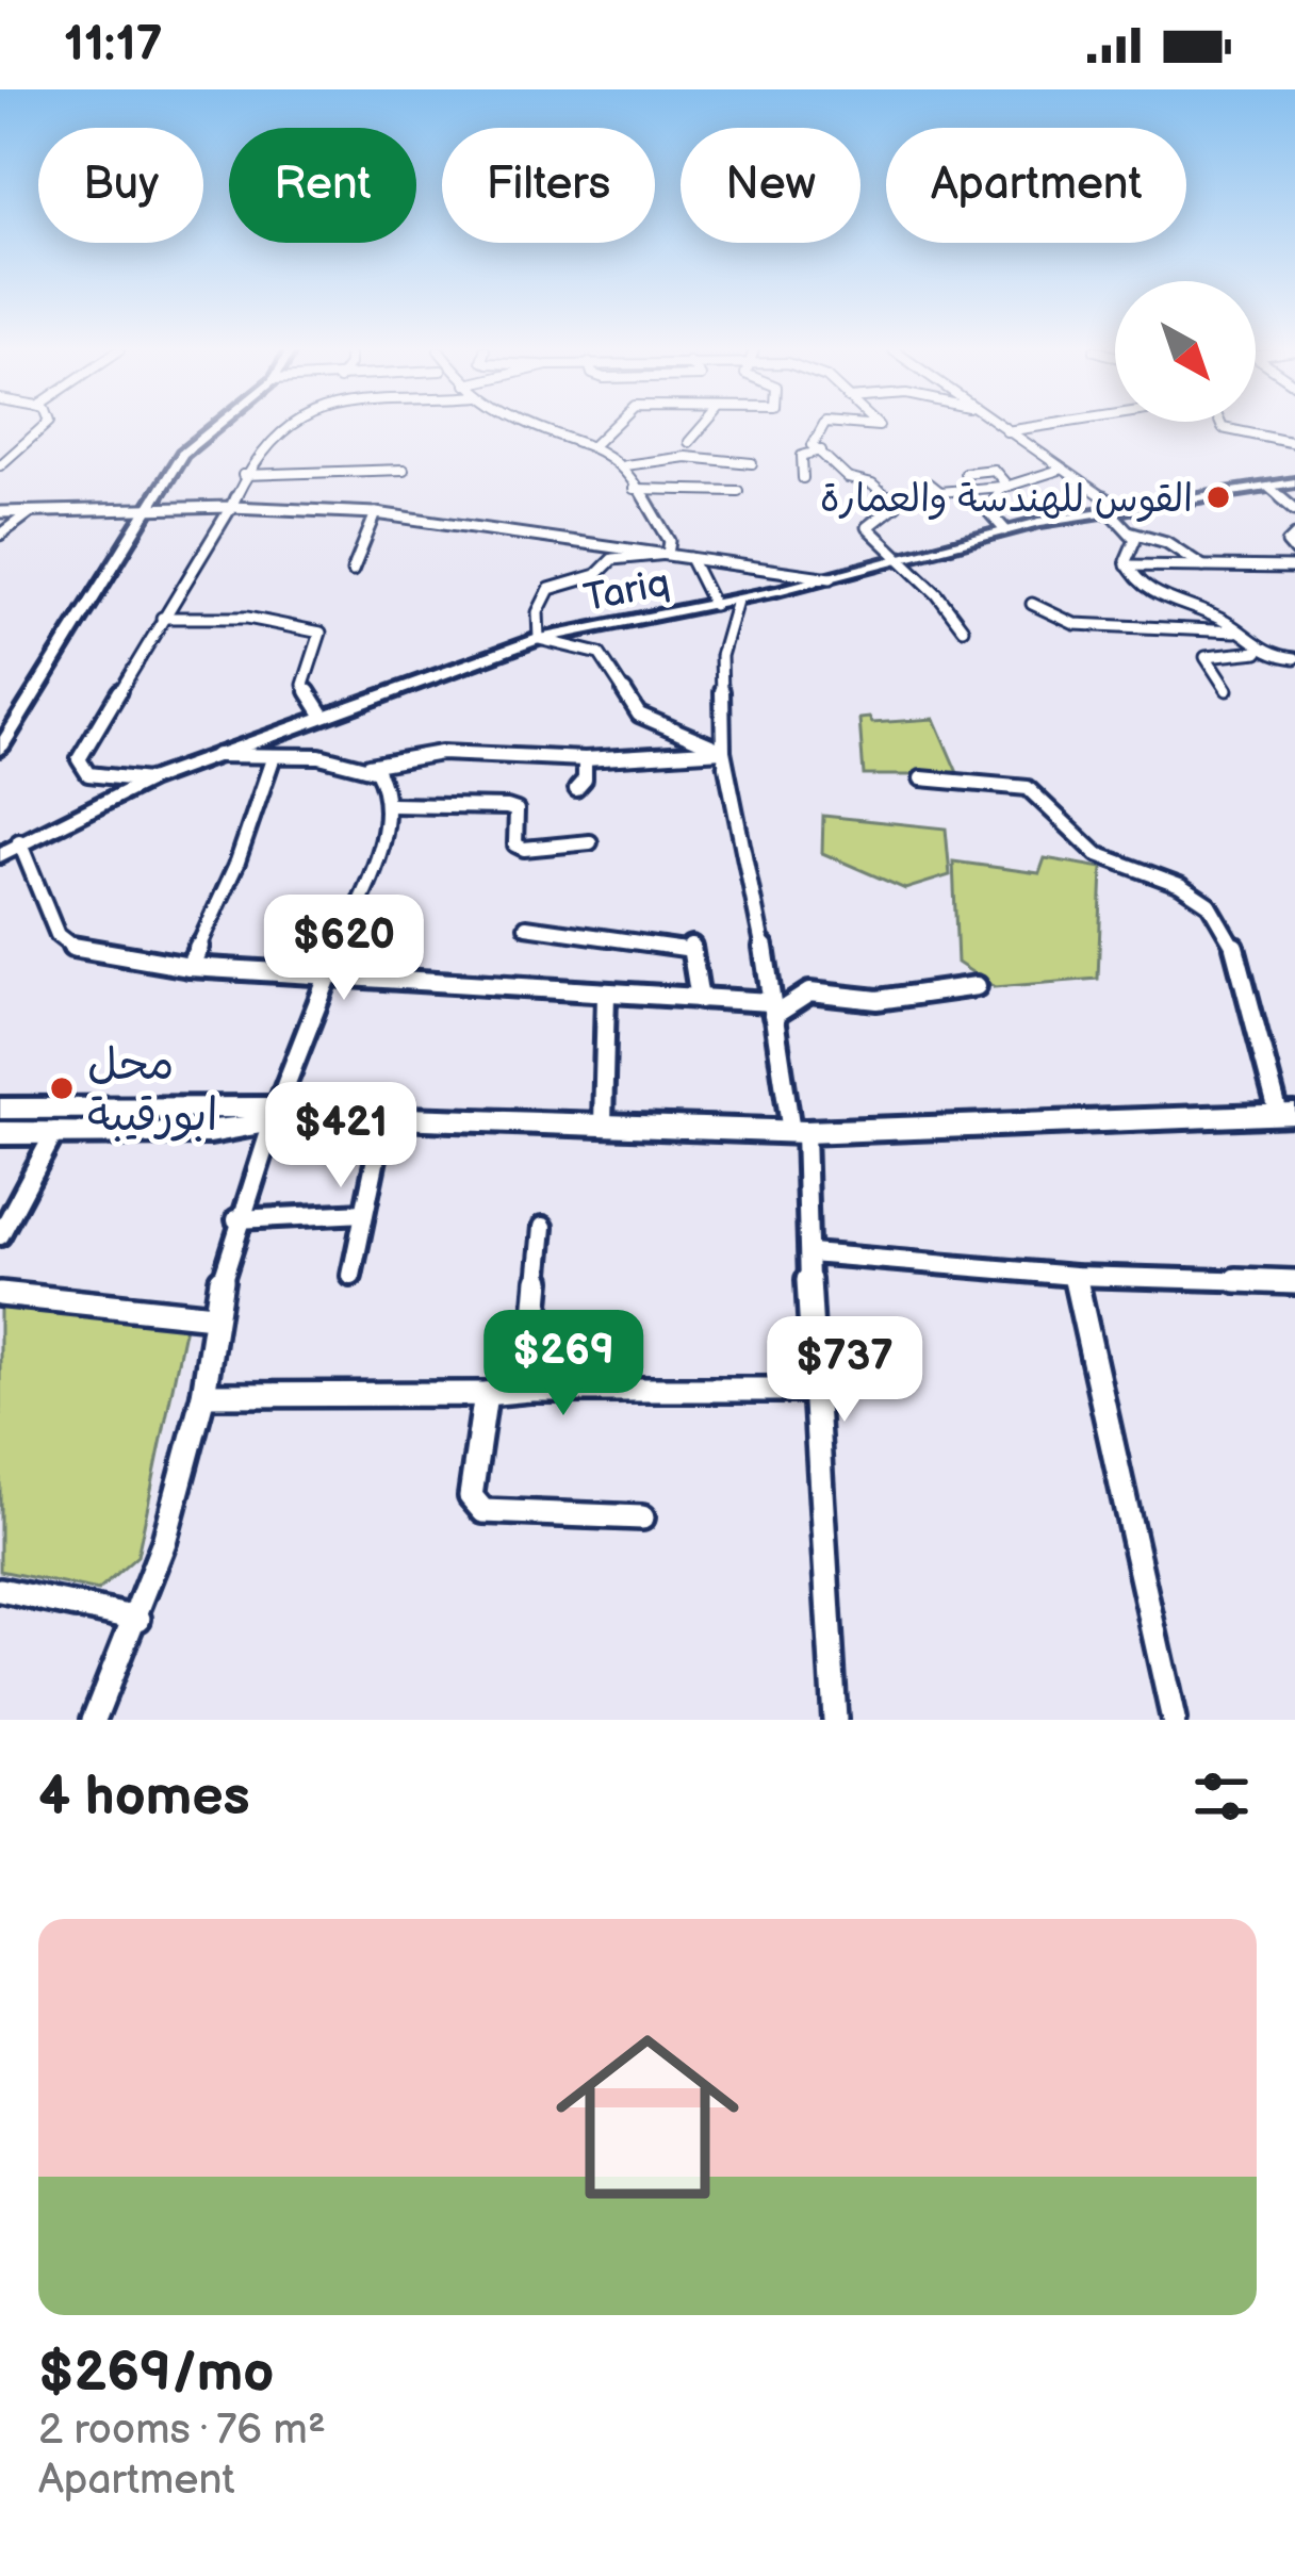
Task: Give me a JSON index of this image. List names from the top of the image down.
{
  "streets": {
    "main road": ["Tariq"]
  },
  "places": ["القوس للهندسة والعمارة", "محل ابورقيبة"],
  "north": "bottom right",
  "page": {
    "status": "11:17",
    "chip": [
      "Buy",
      "Rent",
      "Filters",
      "New",
      "Apartment"
    ],
    "price": [
      "$620",
      "$421",
      "$269",
      "$737"
    ],
    "heading": "4 homes",
    "list": [
      {
        "name": "$269/mo",
        "note": "2 rooms · 76 m² · Apartment"
      }
    ]
  }
}
